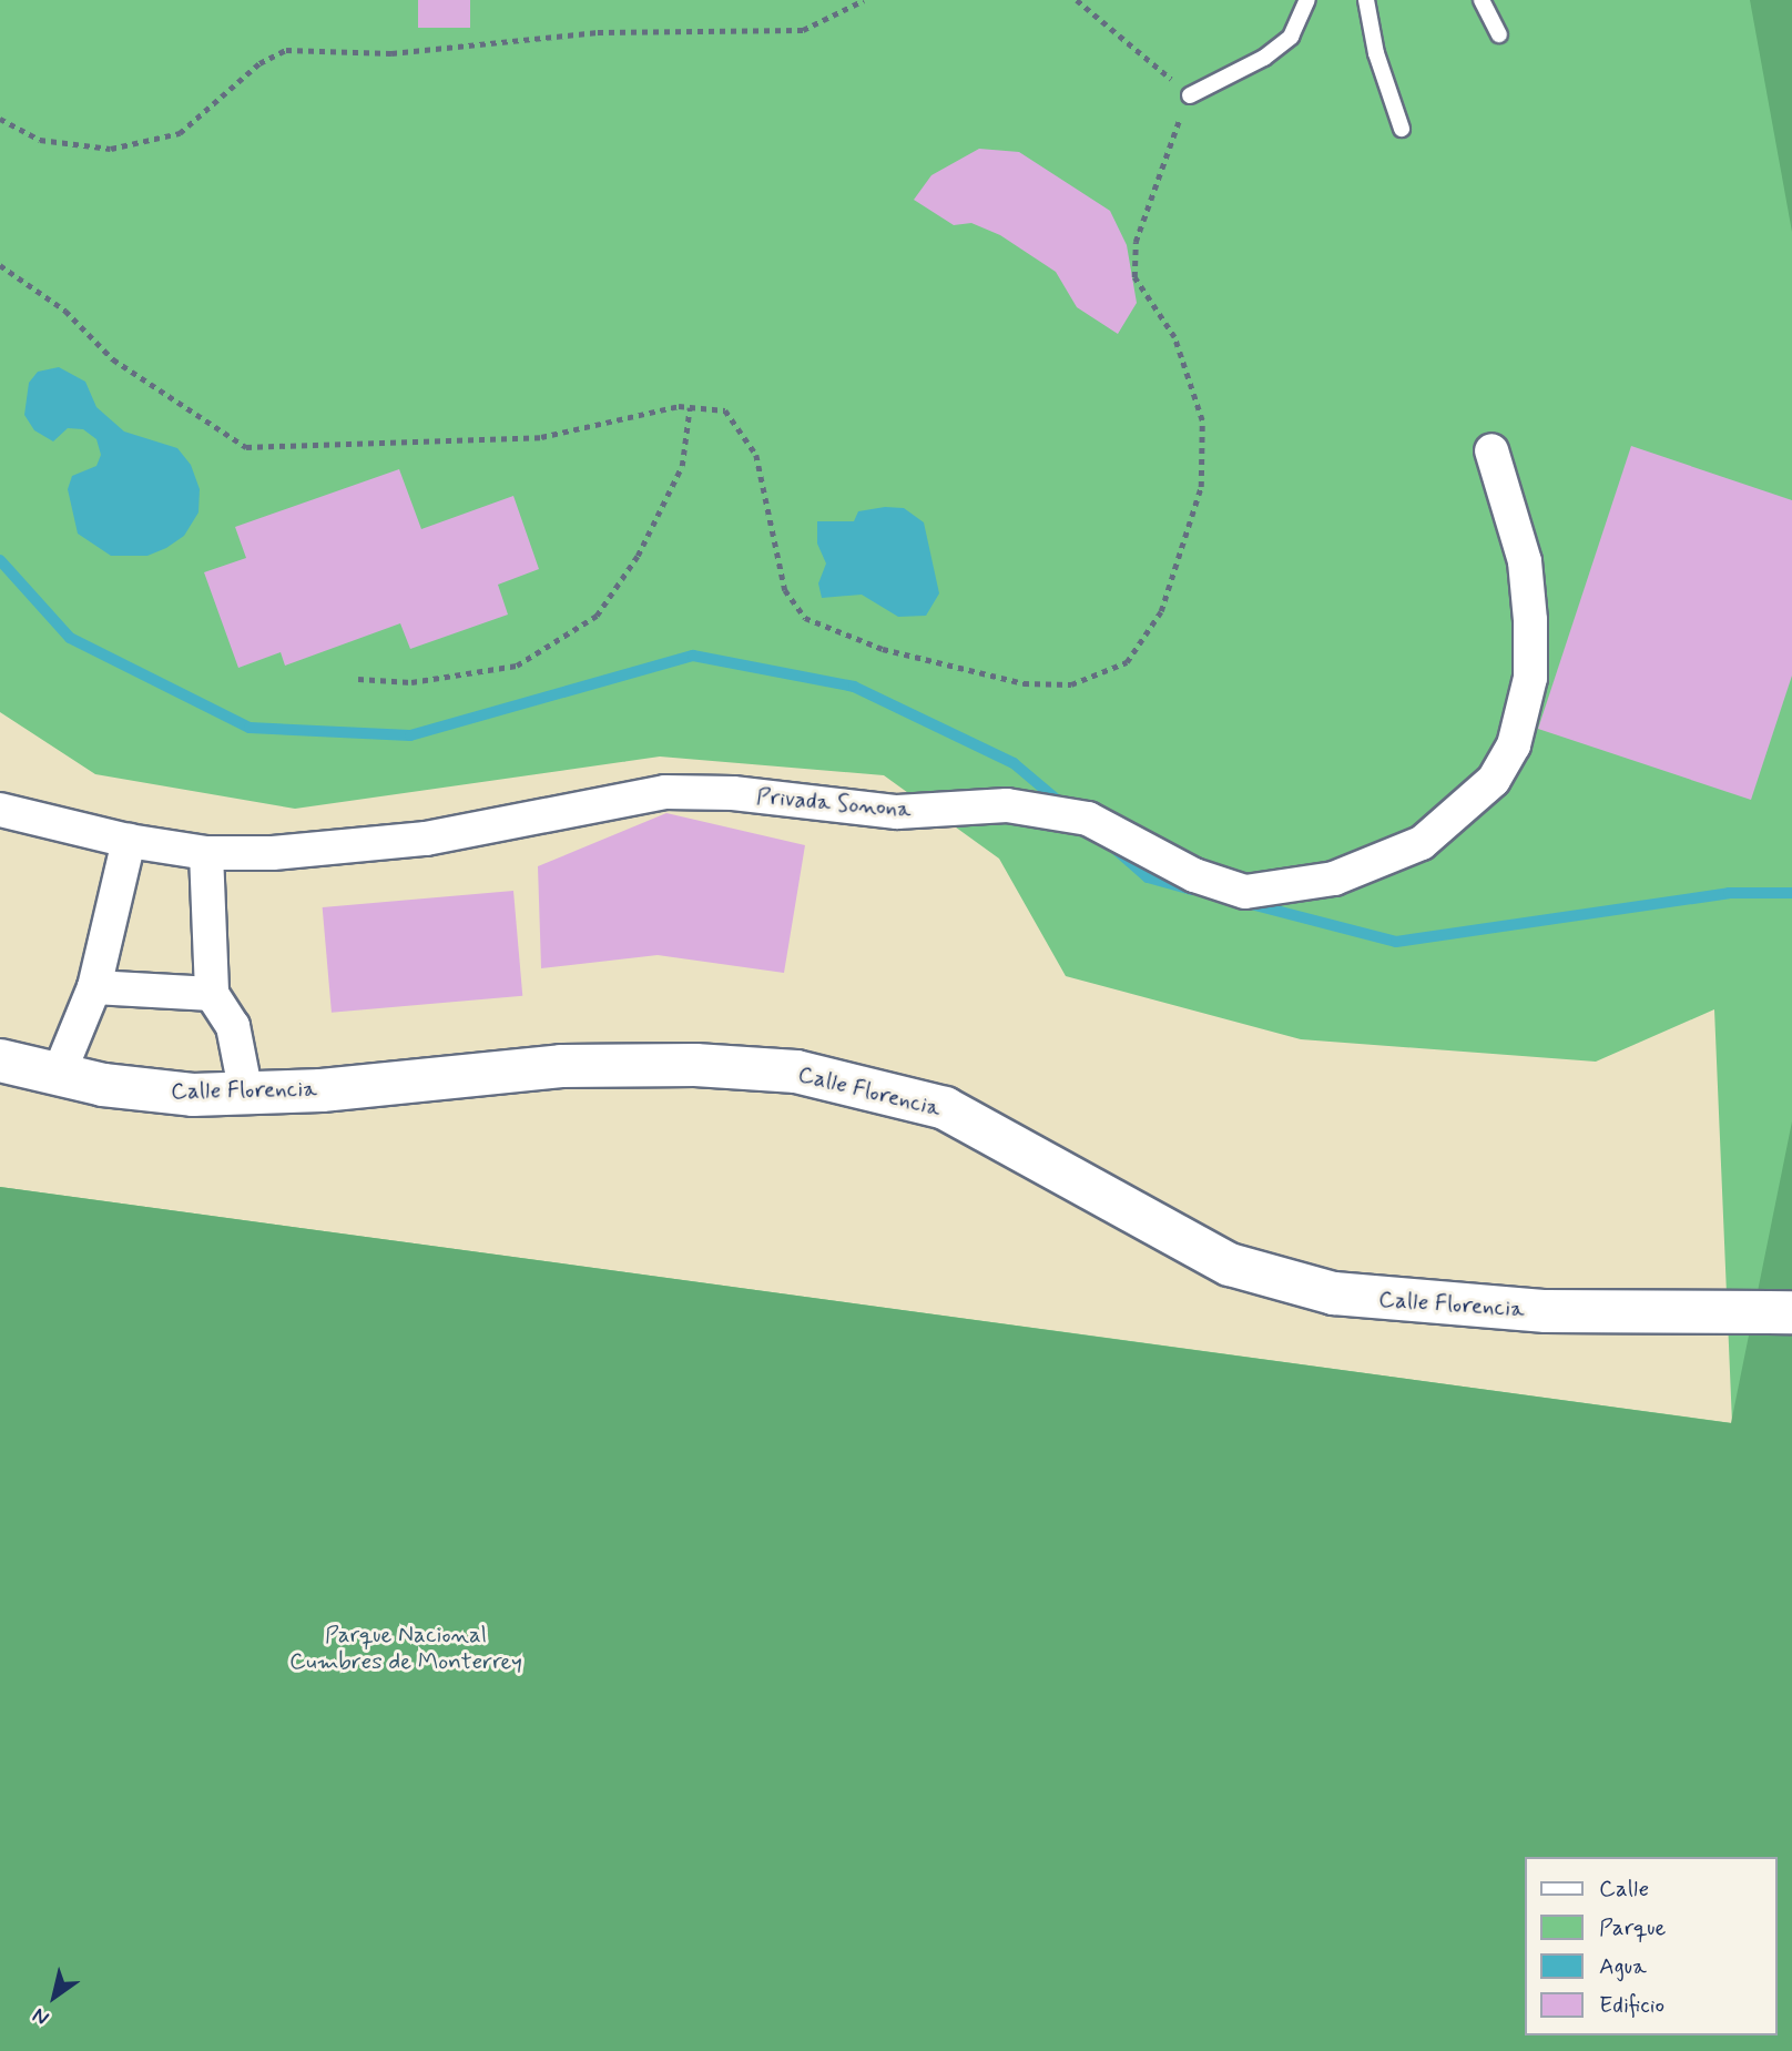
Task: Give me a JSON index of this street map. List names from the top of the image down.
{
  "streets": {
    "street": ["Privada Sonona", "Calle Florencia"]
  },
  "parks": ["Parque Nacional Cumbres de Monterrey"],
  "legend": [
    "Calle",
    "Parque",
    "Agua",
    "Edificio"
  ],
  "north": "bottom left"
}
